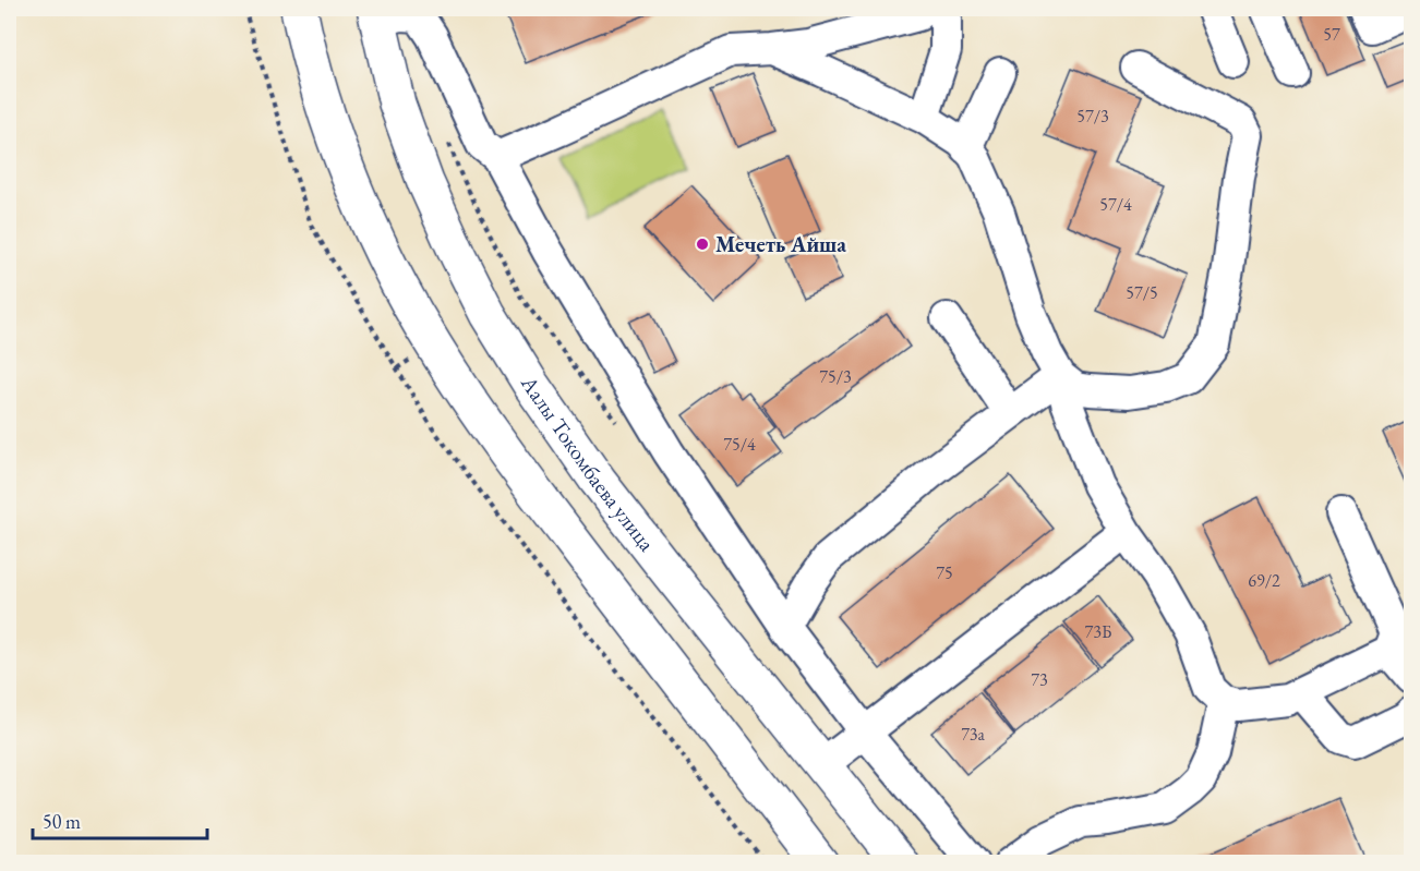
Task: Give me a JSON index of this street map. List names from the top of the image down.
{
  "streets": {
    "main road": ["Аалы Токомбаева улица"]
  },
  "places": ["Мечеть Айша"],
  "house_numbers": [
    "57",
    "57/3",
    "57/4",
    "57/5",
    "75/3",
    "75/4",
    "75",
    "69/2",
    "73Б",
    "73",
    "73а"
  ],
  "scale_bar": "50 m"
}
